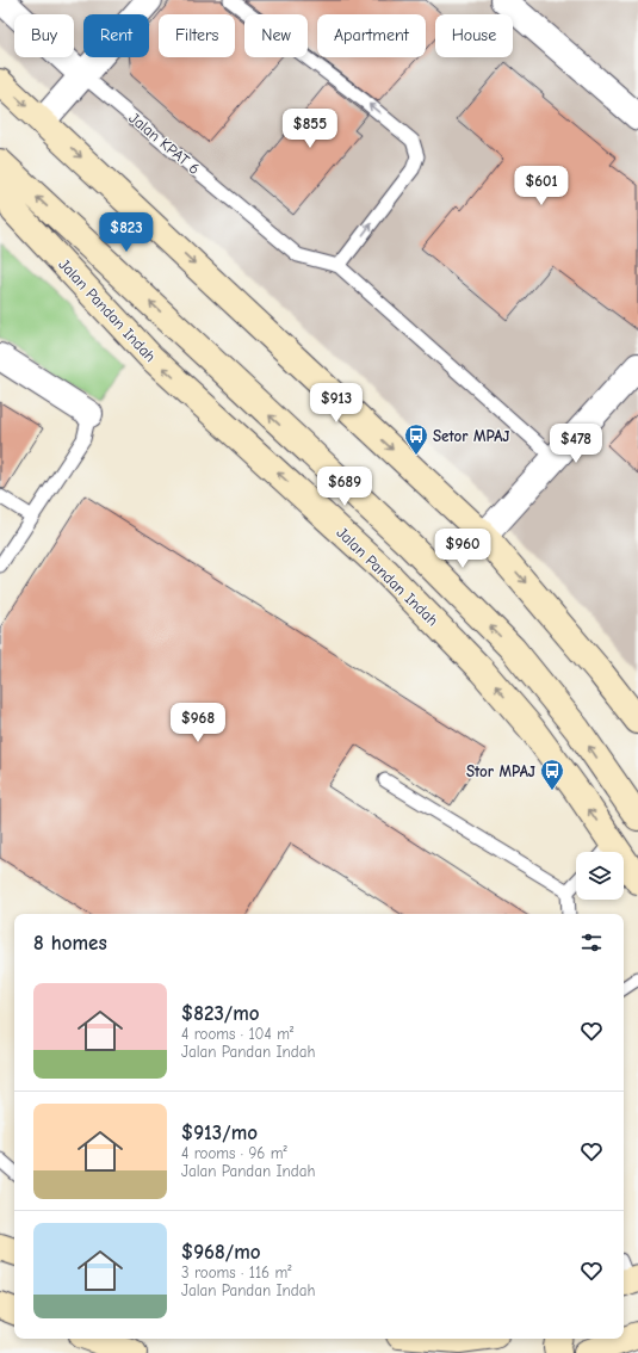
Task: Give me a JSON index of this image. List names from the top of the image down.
{
  "streets": {
    "main road": ["Jalan Pandan Indah"],
    "street": ["Jalan KPAT 6"]
  },
  "places": {
    "bus stop": ["Setor MPAJ", "Stor MPAJ"]
  },
  "page": {
    "chip": [
      "Buy",
      "Rent",
      "Filters",
      "New",
      "Apartment",
      "House"
    ],
    "price": [
      "$855",
      "$601",
      "$823",
      "$913",
      "$478",
      "$689",
      "$960",
      "$968"
    ],
    "heading": "8 homes",
    "list": [
      {
        "name": "$823/mo",
        "note": "4 rooms · 104 m² · Jalan Pandan Indah"
      },
      {
        "name": "$913/mo",
        "note": "4 rooms · 96 m² · Jalan Pandan Indah"
      },
      {
        "name": "$968/mo",
        "note": "3 rooms · 116 m² · Jalan Pandan Indah"
      }
    ]
  }
}
